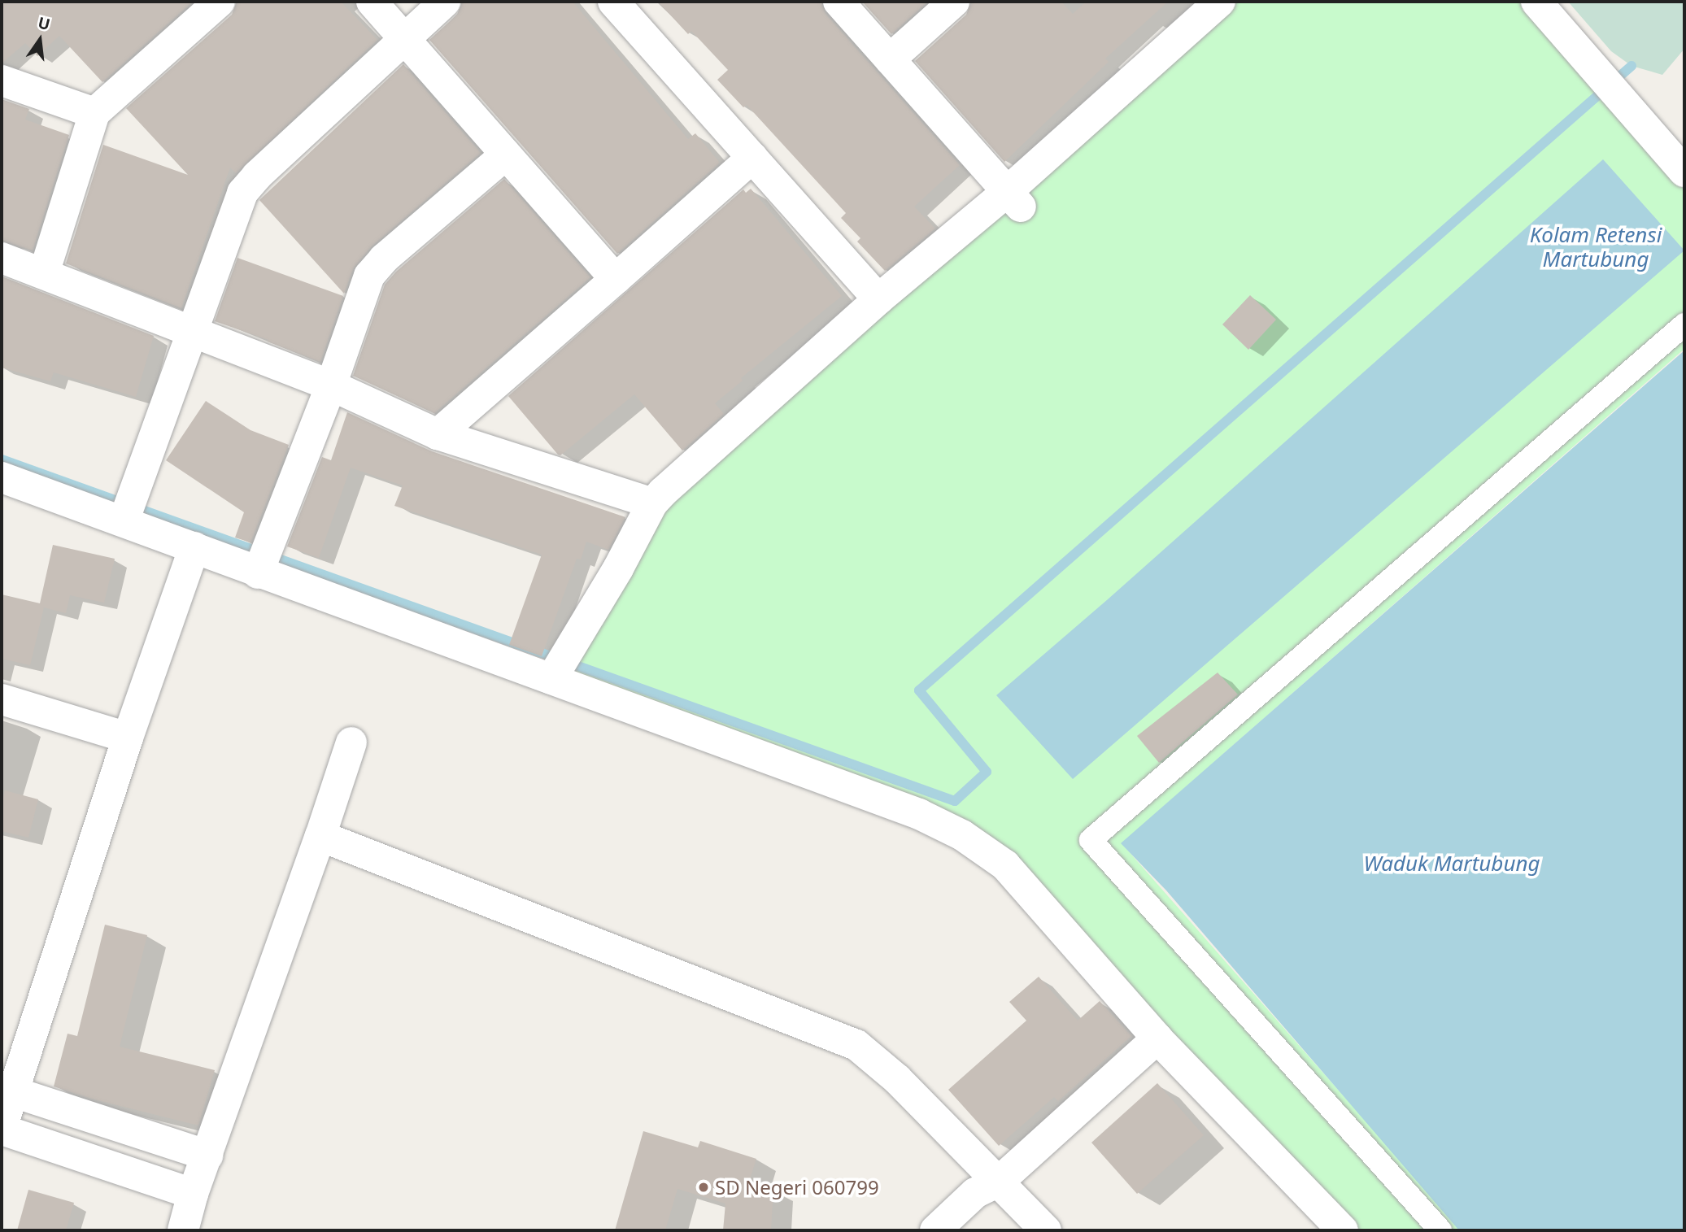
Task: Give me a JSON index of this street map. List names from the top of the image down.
{
  "water": ["Kolam Retensi Martubung", "Waduk Martubung"],
  "places": ["SD Negeri 060799"],
  "north": "top"
}
